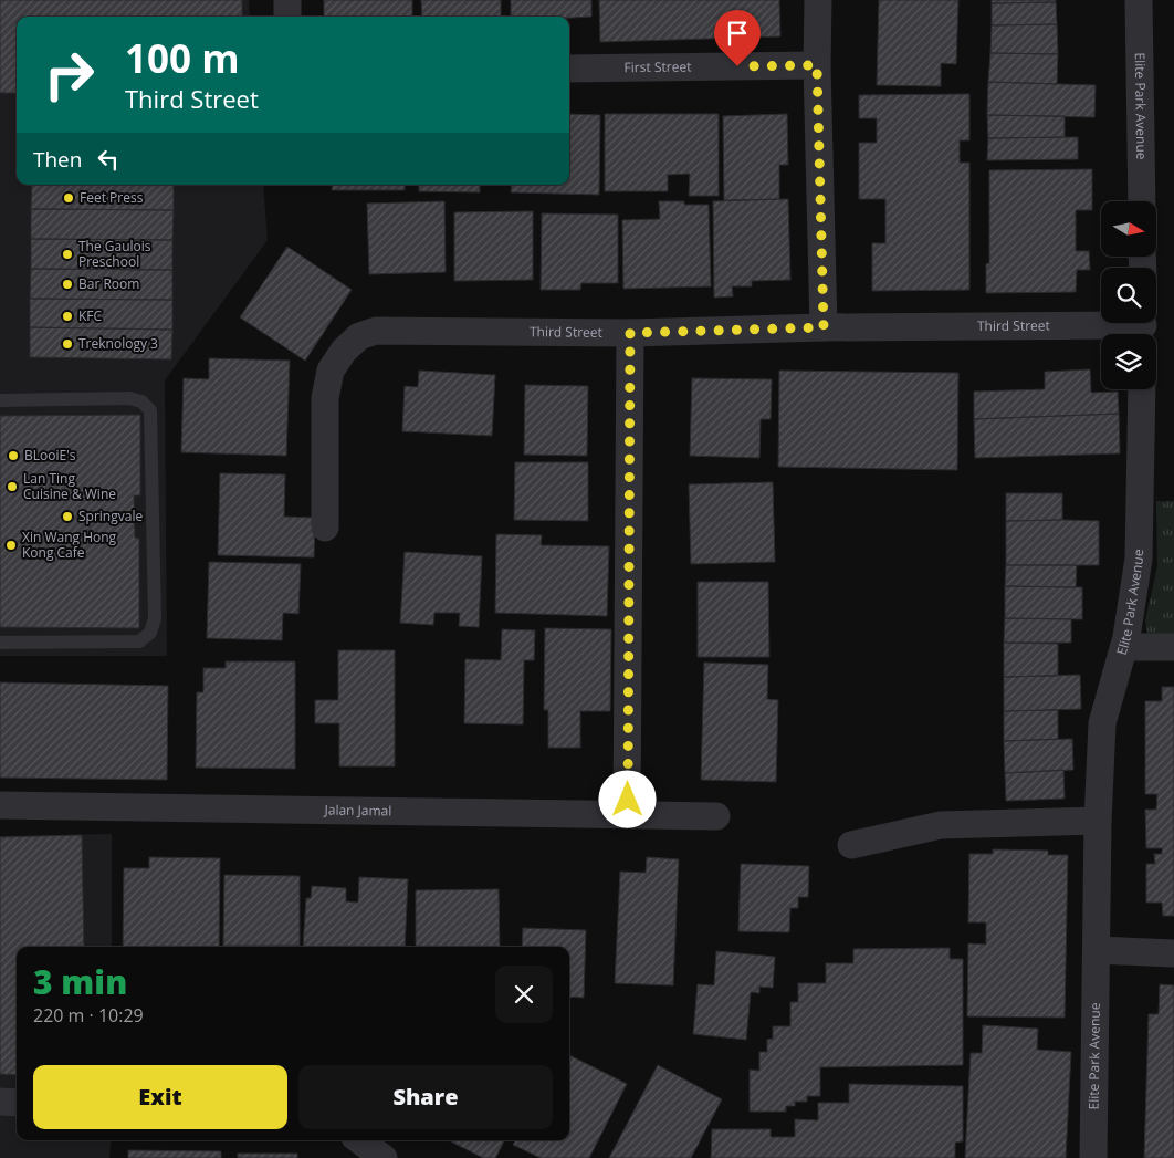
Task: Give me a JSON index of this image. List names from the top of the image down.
{
  "streets": {
    "street": [
      "First Street",
      "Elite Park Avenue",
      "Third Street",
      "Jalan Jamal"
    ]
  },
  "places": [
    "Feet Press",
    "The Gaulois Preschool",
    "Bar Room",
    "KFC",
    "Treknology 3",
    "BLooiE's",
    "Lan Ting Cuisine & Wine",
    "Springvale",
    "Xin Wang Hong Kong Cafe"
  ],
  "north": "right",
  "page": {
    "turn": ["100 m", "Third Street"],
    "then": "Then",
    "heading": ["3 min", "220 m · 10:29"],
    "buttons": ["Exit", "Share"]
  }
}
